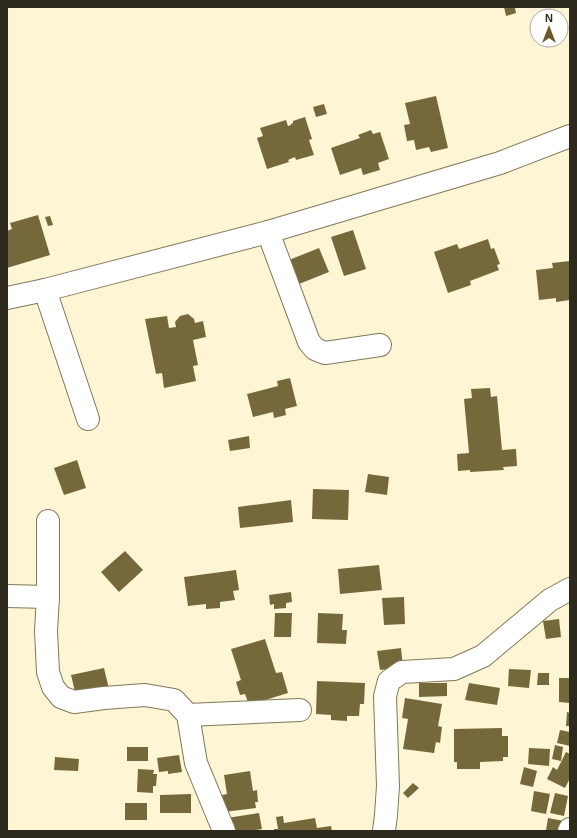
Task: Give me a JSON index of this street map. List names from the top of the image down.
{
  "north": "top"
}
